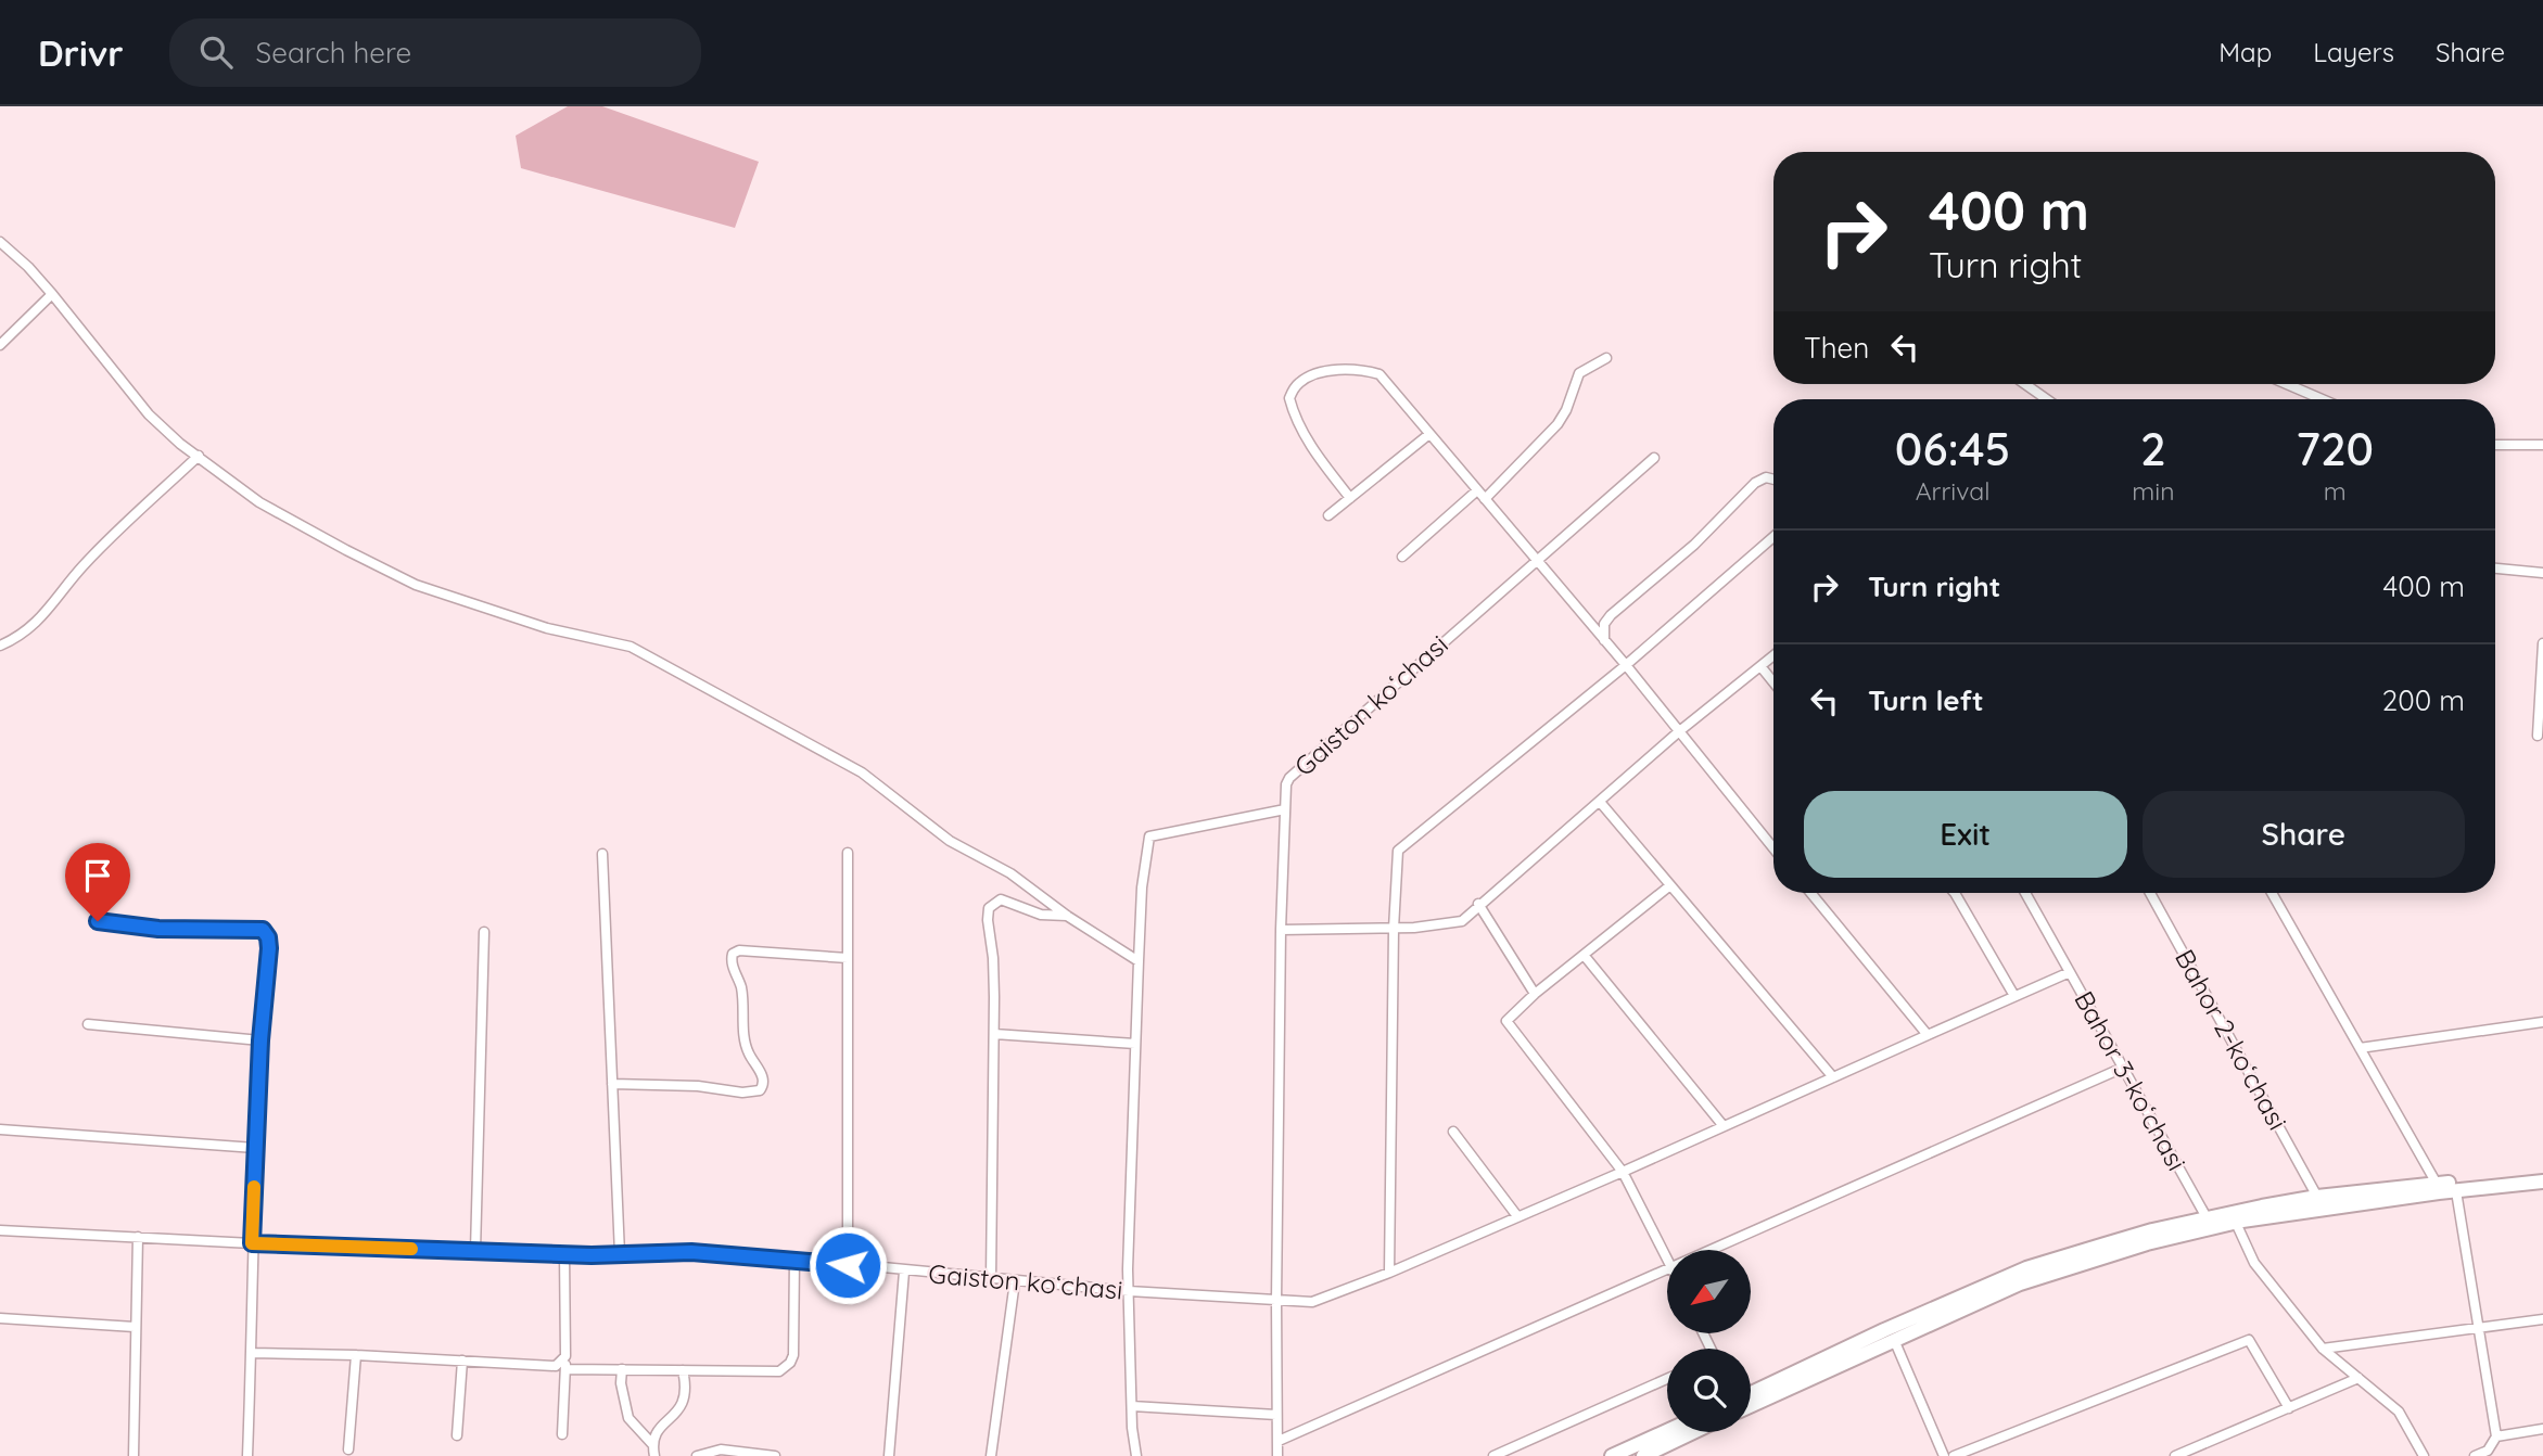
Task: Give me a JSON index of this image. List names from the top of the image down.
{
  "streets": {
    "street": ["Gaiston koʻchasi", "Bahor 2-koʻchasi", "Bahor 3-koʻchasi"]
  },
  "crossings": [
    ["Gaiston koʻchasi", "Bahor 3-koʻchasi"]
  ],
  "north": "bottom left",
  "page": {
    "header": "Drivr",
    "search": "Search here",
    "nav": ["Map", "Layers", "Share"],
    "turn": ["400 m", "Turn right"],
    "then": "Then",
    "eta": [
      "06:45",
      "Arrival",
      "2",
      "min",
      "720",
      "m"
    ],
    "list": [
      {
        "name": "Turn right",
        "value": "400 m"
      },
      {
        "name": "Turn left",
        "value": "200 m"
      }
    ],
    "buttons": ["Exit", "Share"]
  }
}
